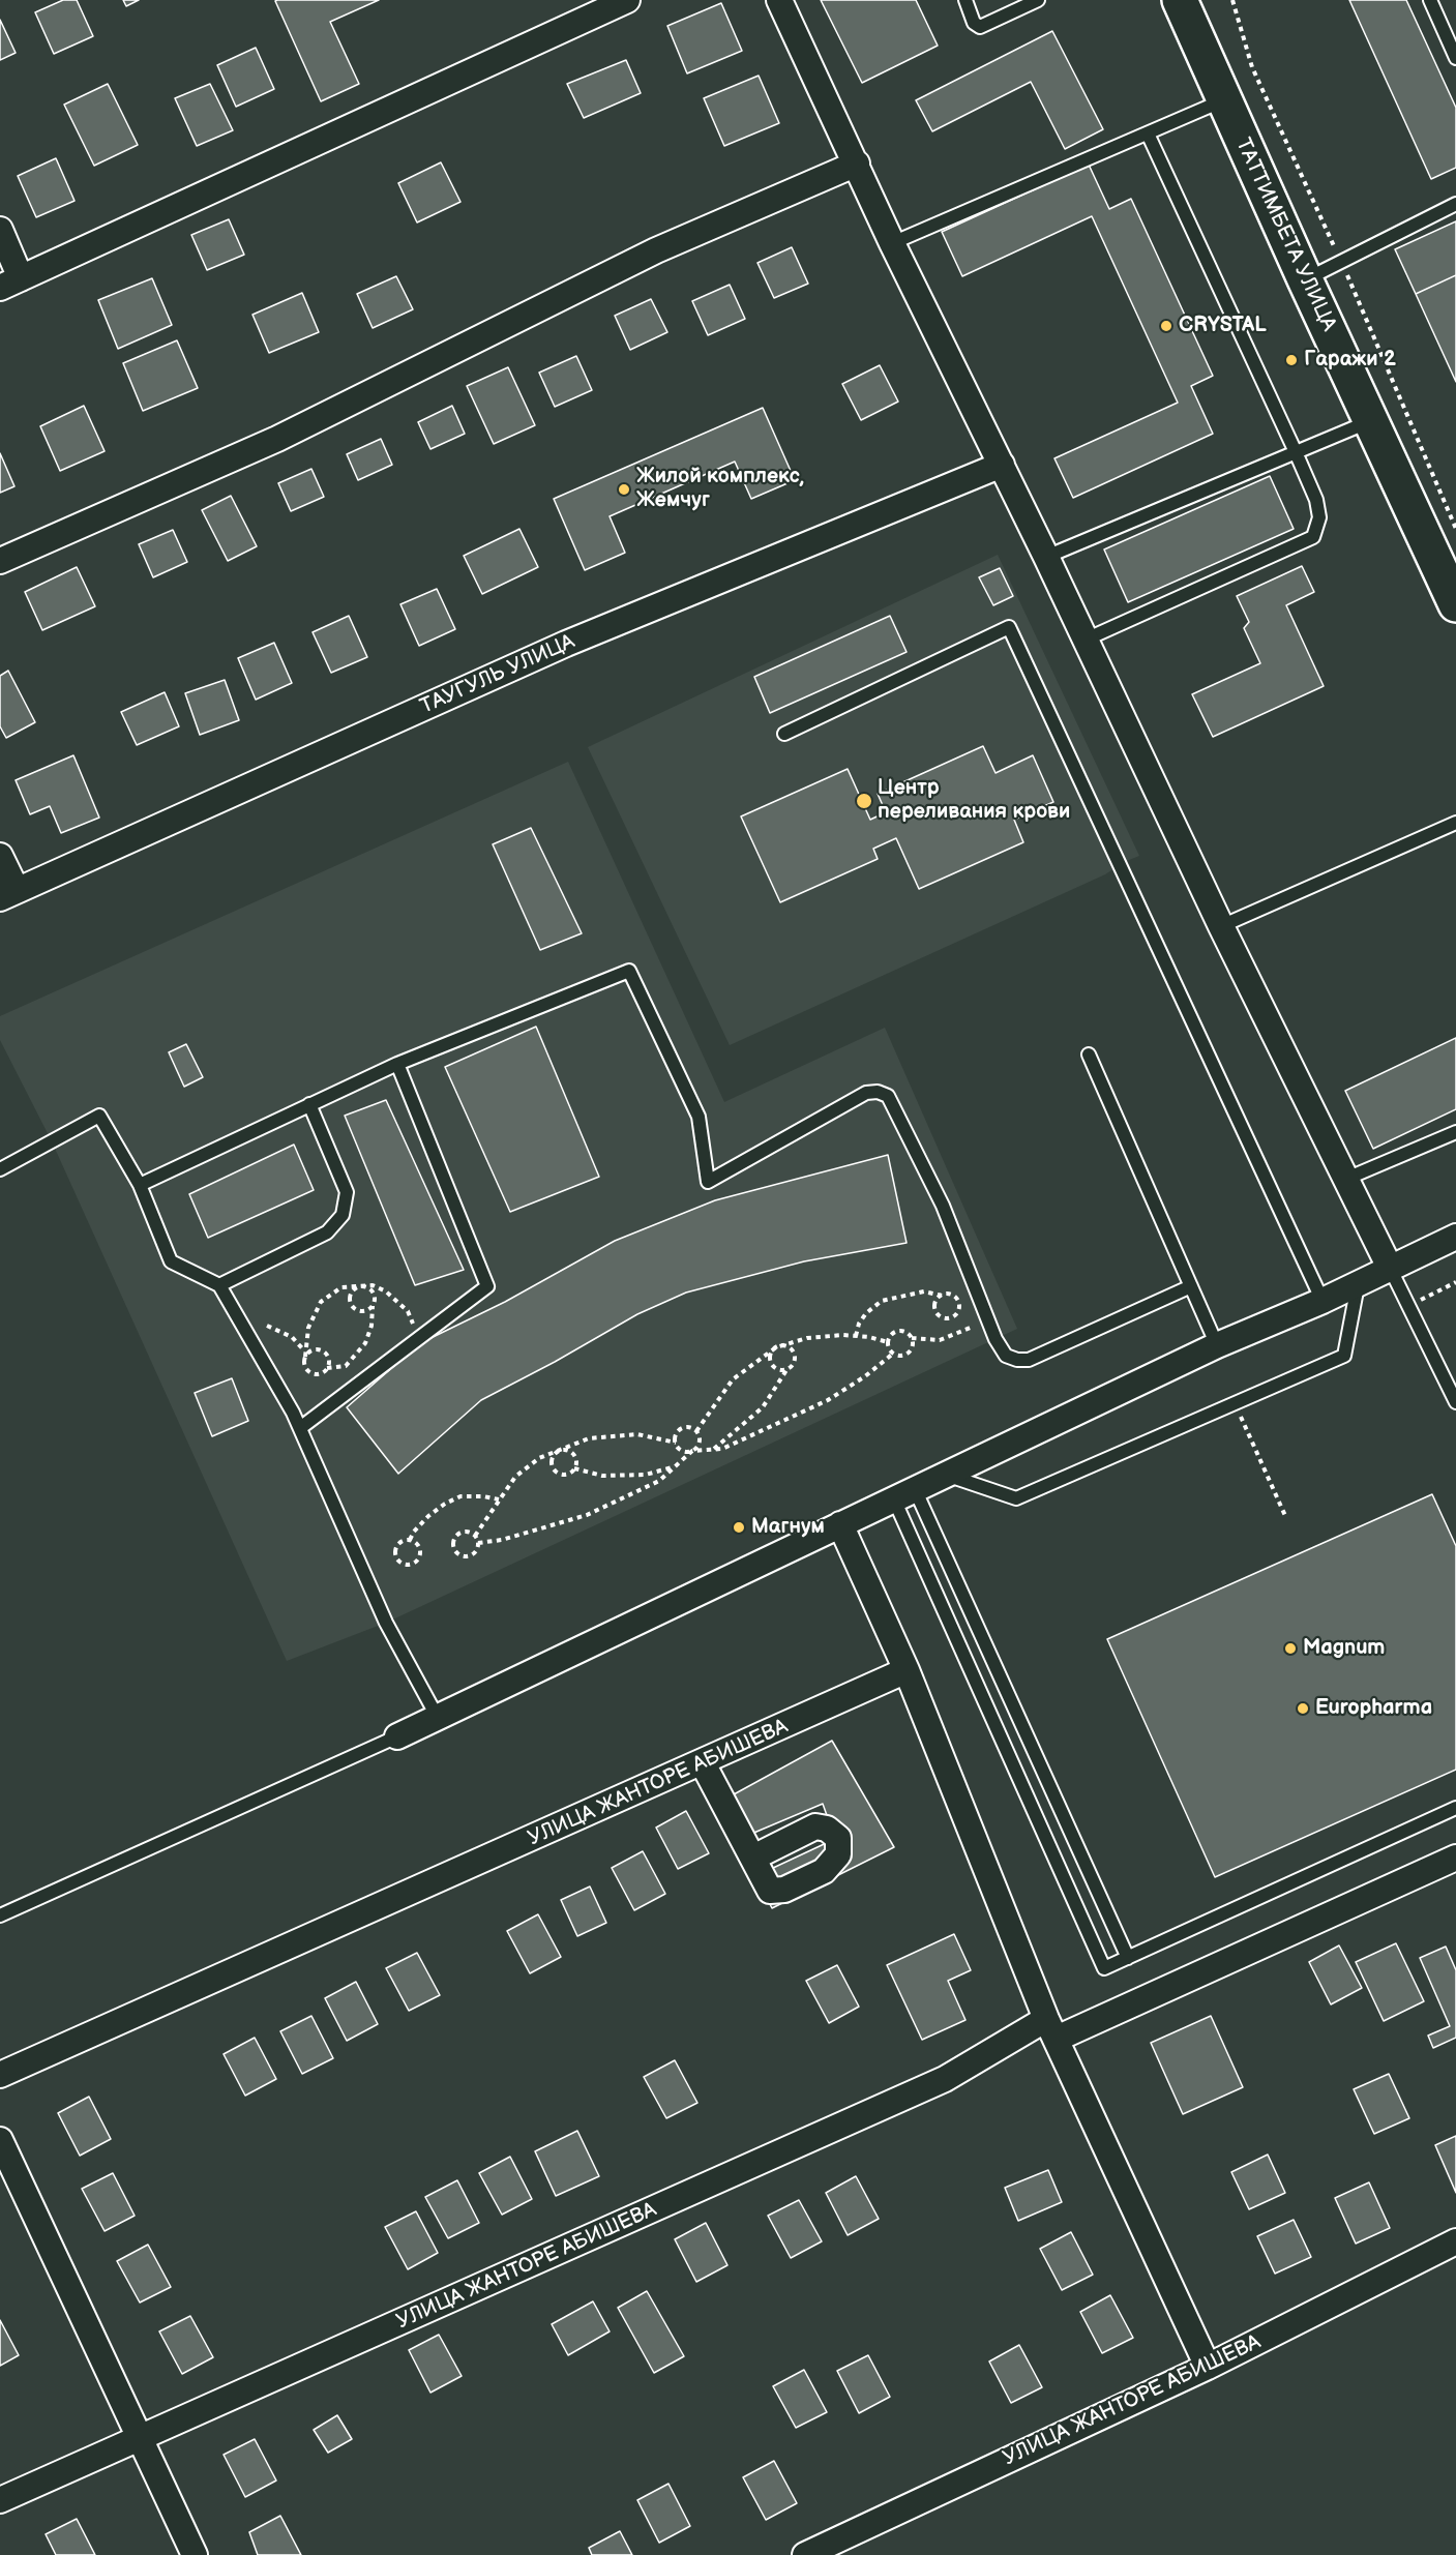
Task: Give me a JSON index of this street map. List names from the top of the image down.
{
  "streets": {
    "main road": ["ТАТТИМБЕТА УЛИЦА"],
    "street": ["ТАУГУЛЬ УЛИЦА", "УЛИЦА ЖАНТОРЕ АБИШЕВА"]
  },
  "places": [
    "CRYSTAL",
    "Гаражи 2",
    "Жилой комплекс, Жемчуг",
    "Центр переливания крови",
    "Магнум",
    "Magnum",
    "Europharma"
  ]
}
